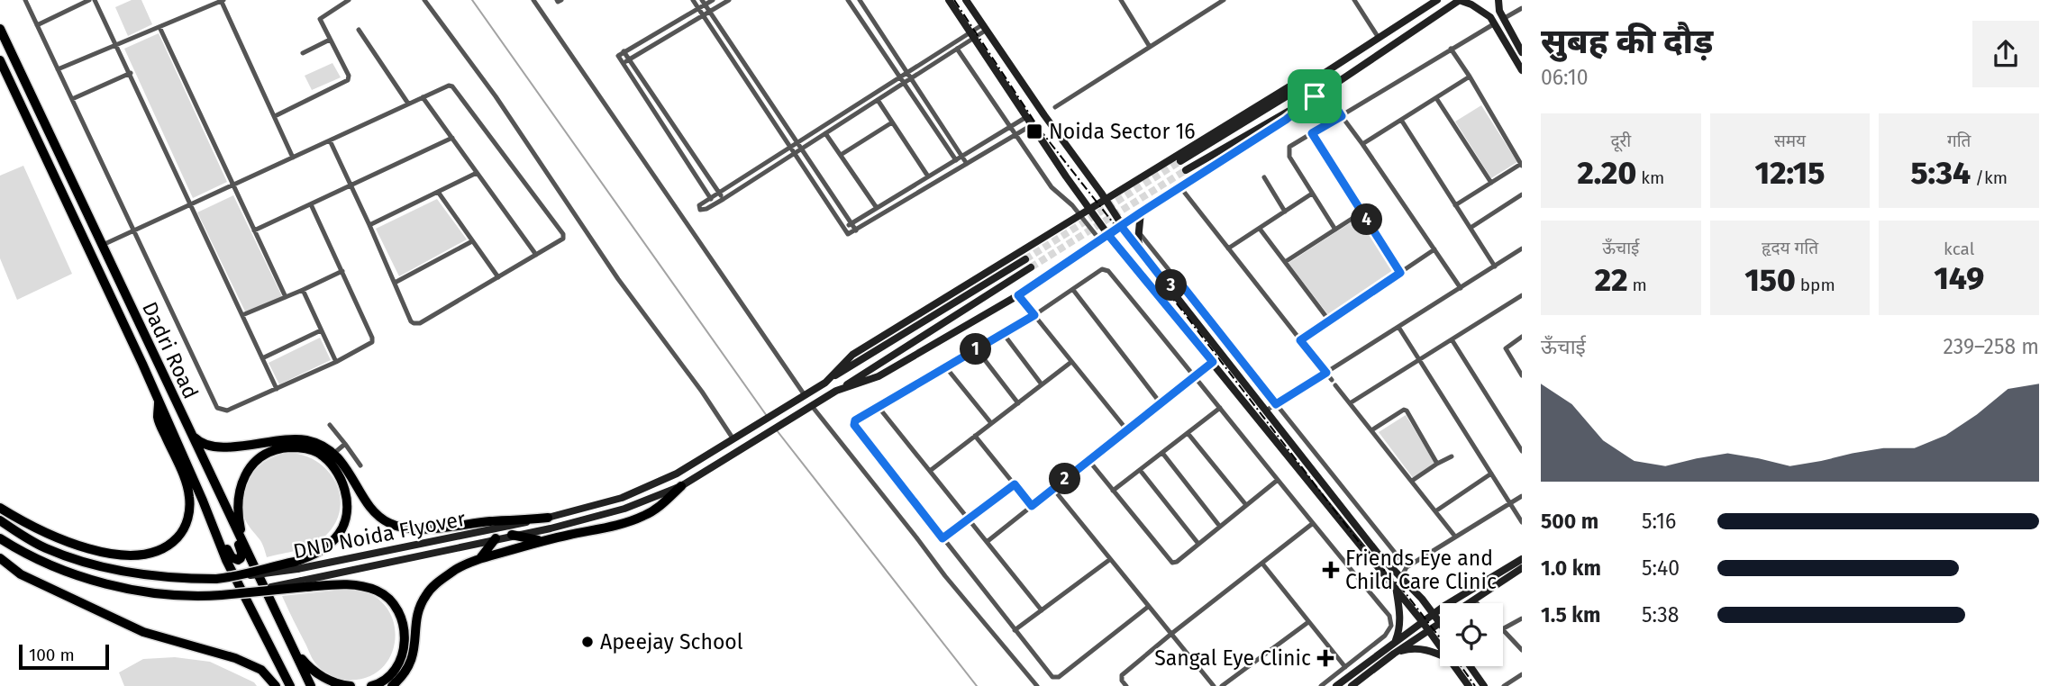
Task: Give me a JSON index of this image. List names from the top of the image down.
{
  "streets": {
    "highway": ["Dadri Road"],
    "main road": ["DND Noida Flyover"]
  },
  "places": {
    "transit": ["Noida Sector 16"],
    "health": ["Friends Eye and Child Care Clinic", "Sangal Eye Clinic"],
    "other": ["Apeejay School"]
  },
  "scale_bar": "100 m",
  "page": {
    "heading": ["सुबह की दौड़", "06:10"],
    "stats": [
      ["दूरी", "2.20 km"],
      ["समय", "12:15"],
      ["गति", "5:34 /km"],
      ["ऊँचाई", "22 m"],
      ["हृदय गति", "150 bpm"],
      ["kcal", "149"]
    ],
    "pins": [
      "4",
      "3",
      "1",
      "2"
    ],
    "chart": ["ऊँचाई", "239–258 m"],
    "list": [
      {
        "name": "500 m",
        "note": "5:16"
      },
      {
        "name": "1.0 km",
        "note": "5:40"
      },
      {
        "name": "1.5 km",
        "note": "5:38"
      }
    ],
    "scale": "100 m"
  }
}
